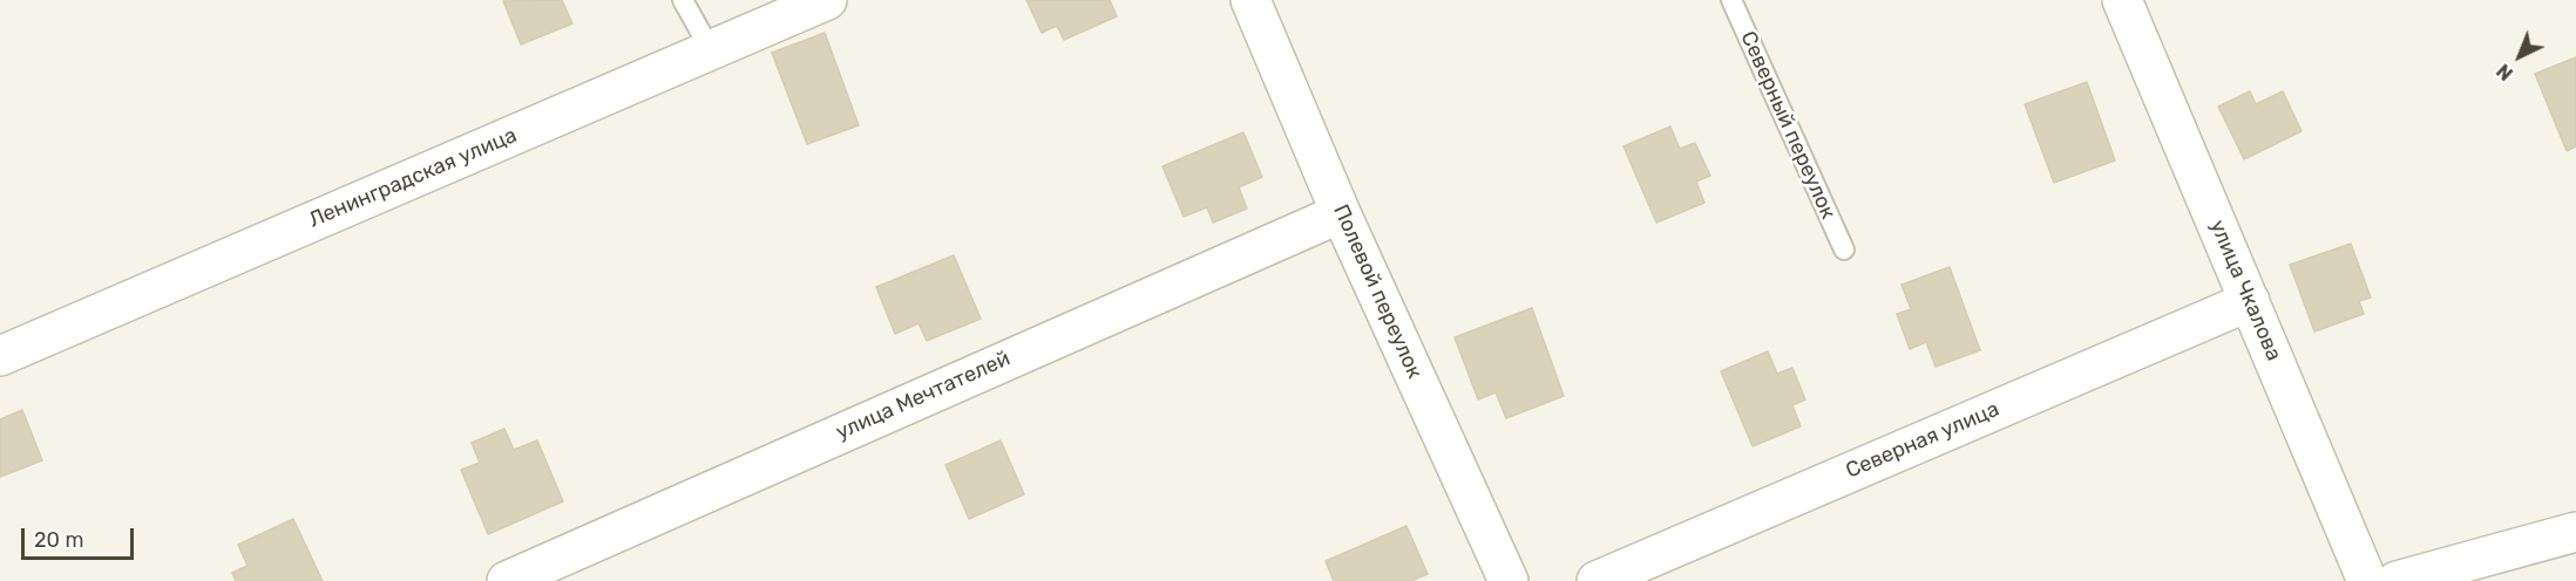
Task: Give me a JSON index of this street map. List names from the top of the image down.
{
  "streets": {
    "street": [
      "Ленинградская улица",
      "улица Чкалова",
      "Полевой переулок",
      "улица Мечтателей",
      "Северная улица"
    ],
    "lane": ["Северный переулок"]
  },
  "crossings": [
    ["улица Чкалова", "Северная улица"],
    ["Полевой переулок", "улица Мечтателей"]
  ],
  "scale_bar": "20 m",
  "north": "bottom left"
}
